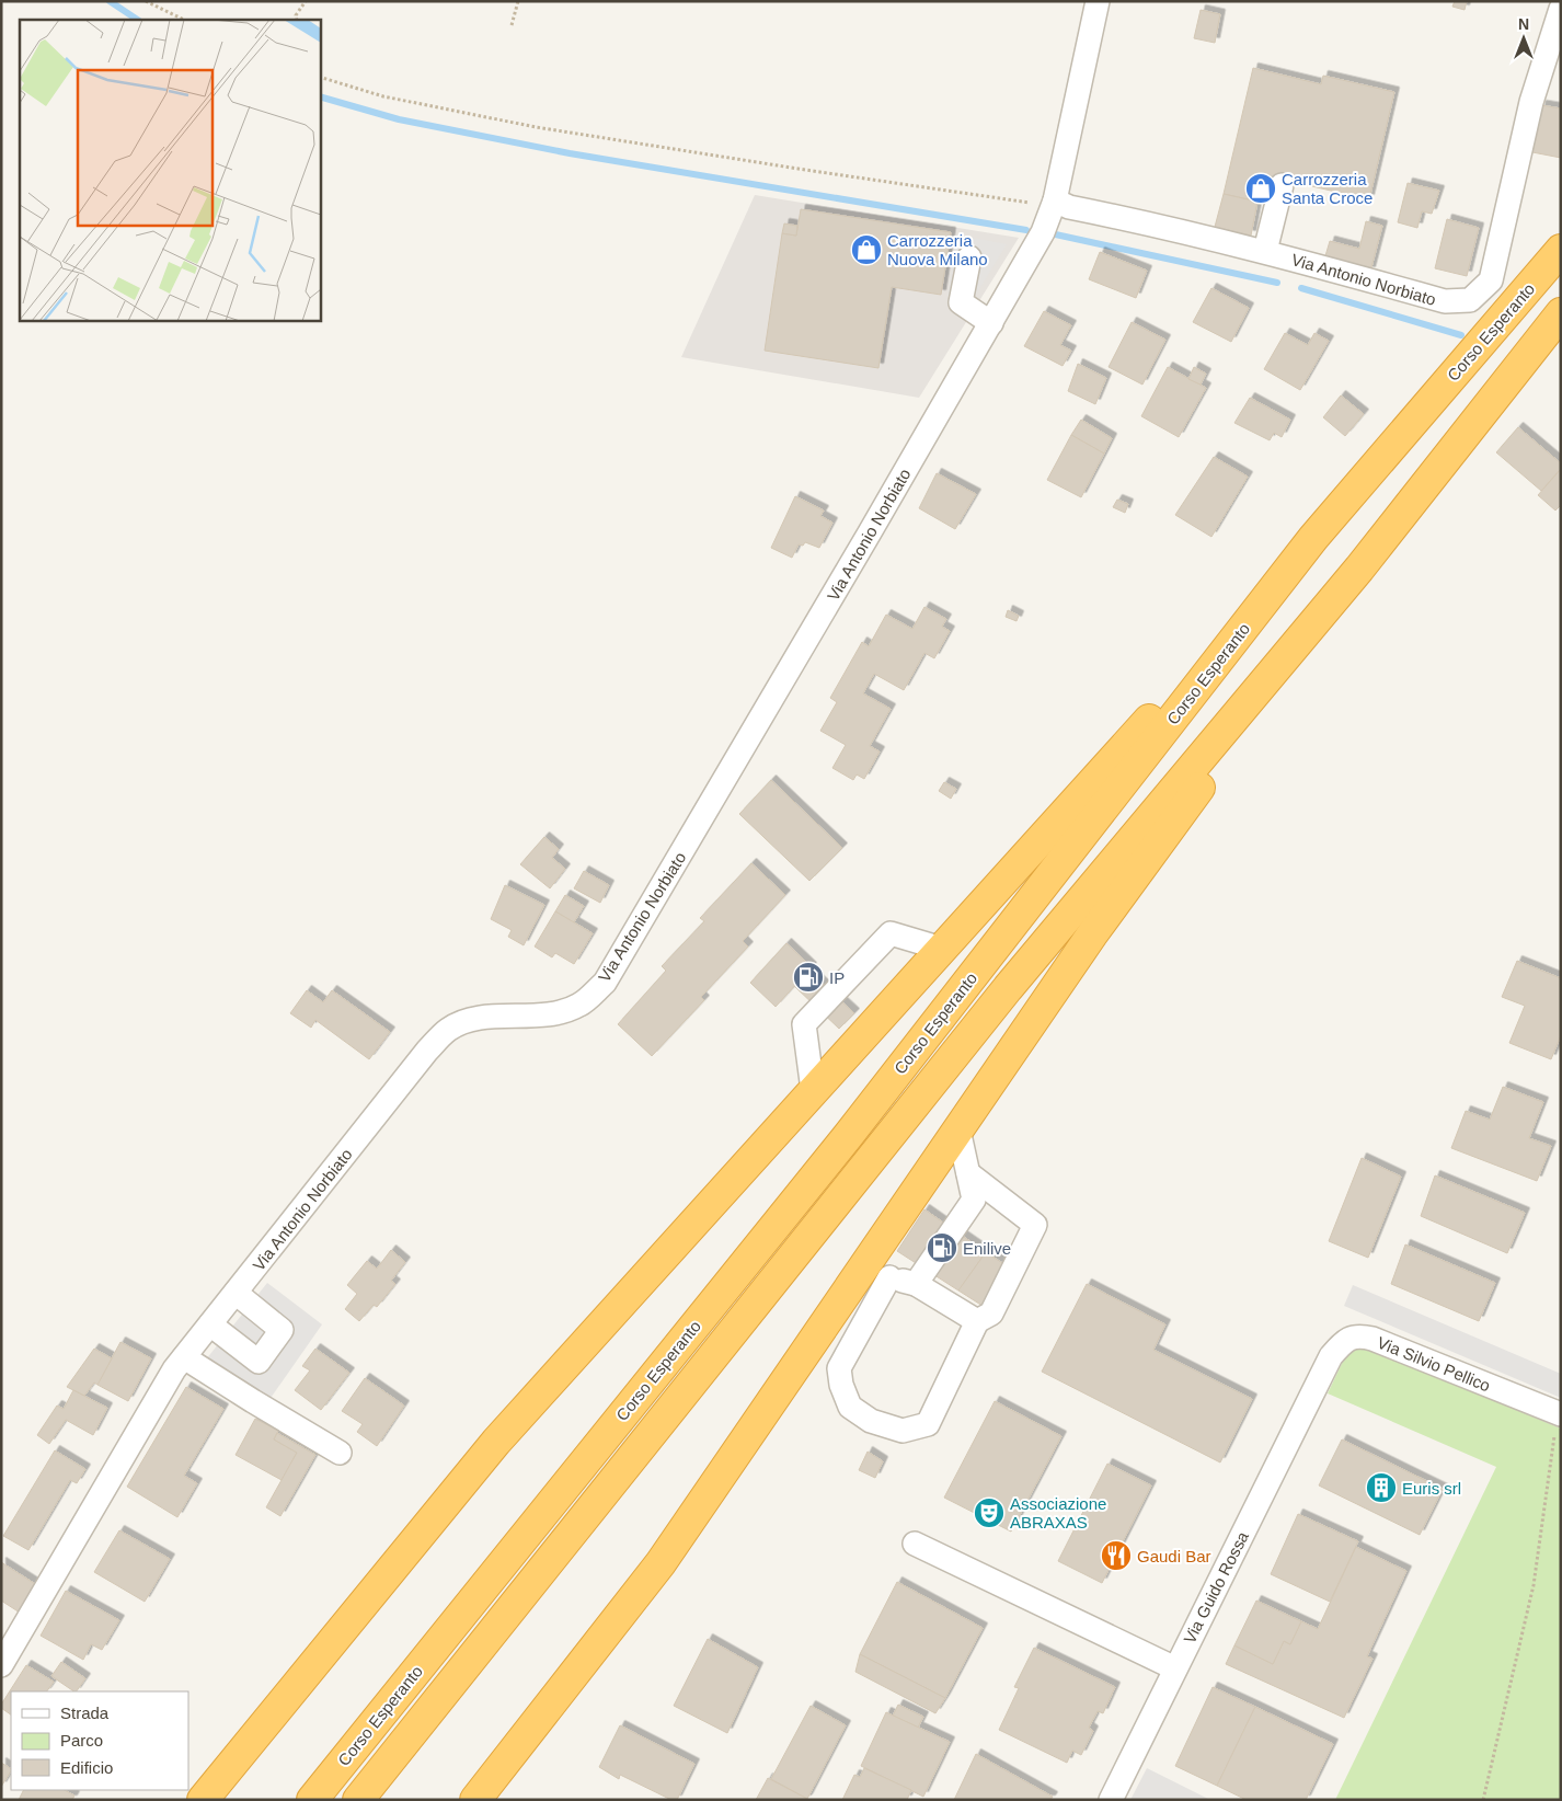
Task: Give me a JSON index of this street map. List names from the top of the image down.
{
  "streets": {
    "highway": ["Corso Esperanto"],
    "street": ["Via Antonio Norbiato", "Via Silvio Pellico", "Via Guido Rossa"]
  },
  "crossings": [
    ["Via Silvio Pellico", "Via Guido Rossa"]
  ],
  "places": {
    "shop": ["Carrozzeria Santa Croce", "Carrozzeria Nuova Milano"],
    "fuel station": ["IP", "Enilive"],
    "building": ["Euris srl"],
    "theatre": ["Associazione ABRAXAS"],
    "restaurant": ["Gaudi Bar"]
  },
  "legend": ["Strada", "Parco", "Edificio"],
  "north": "top"
}
